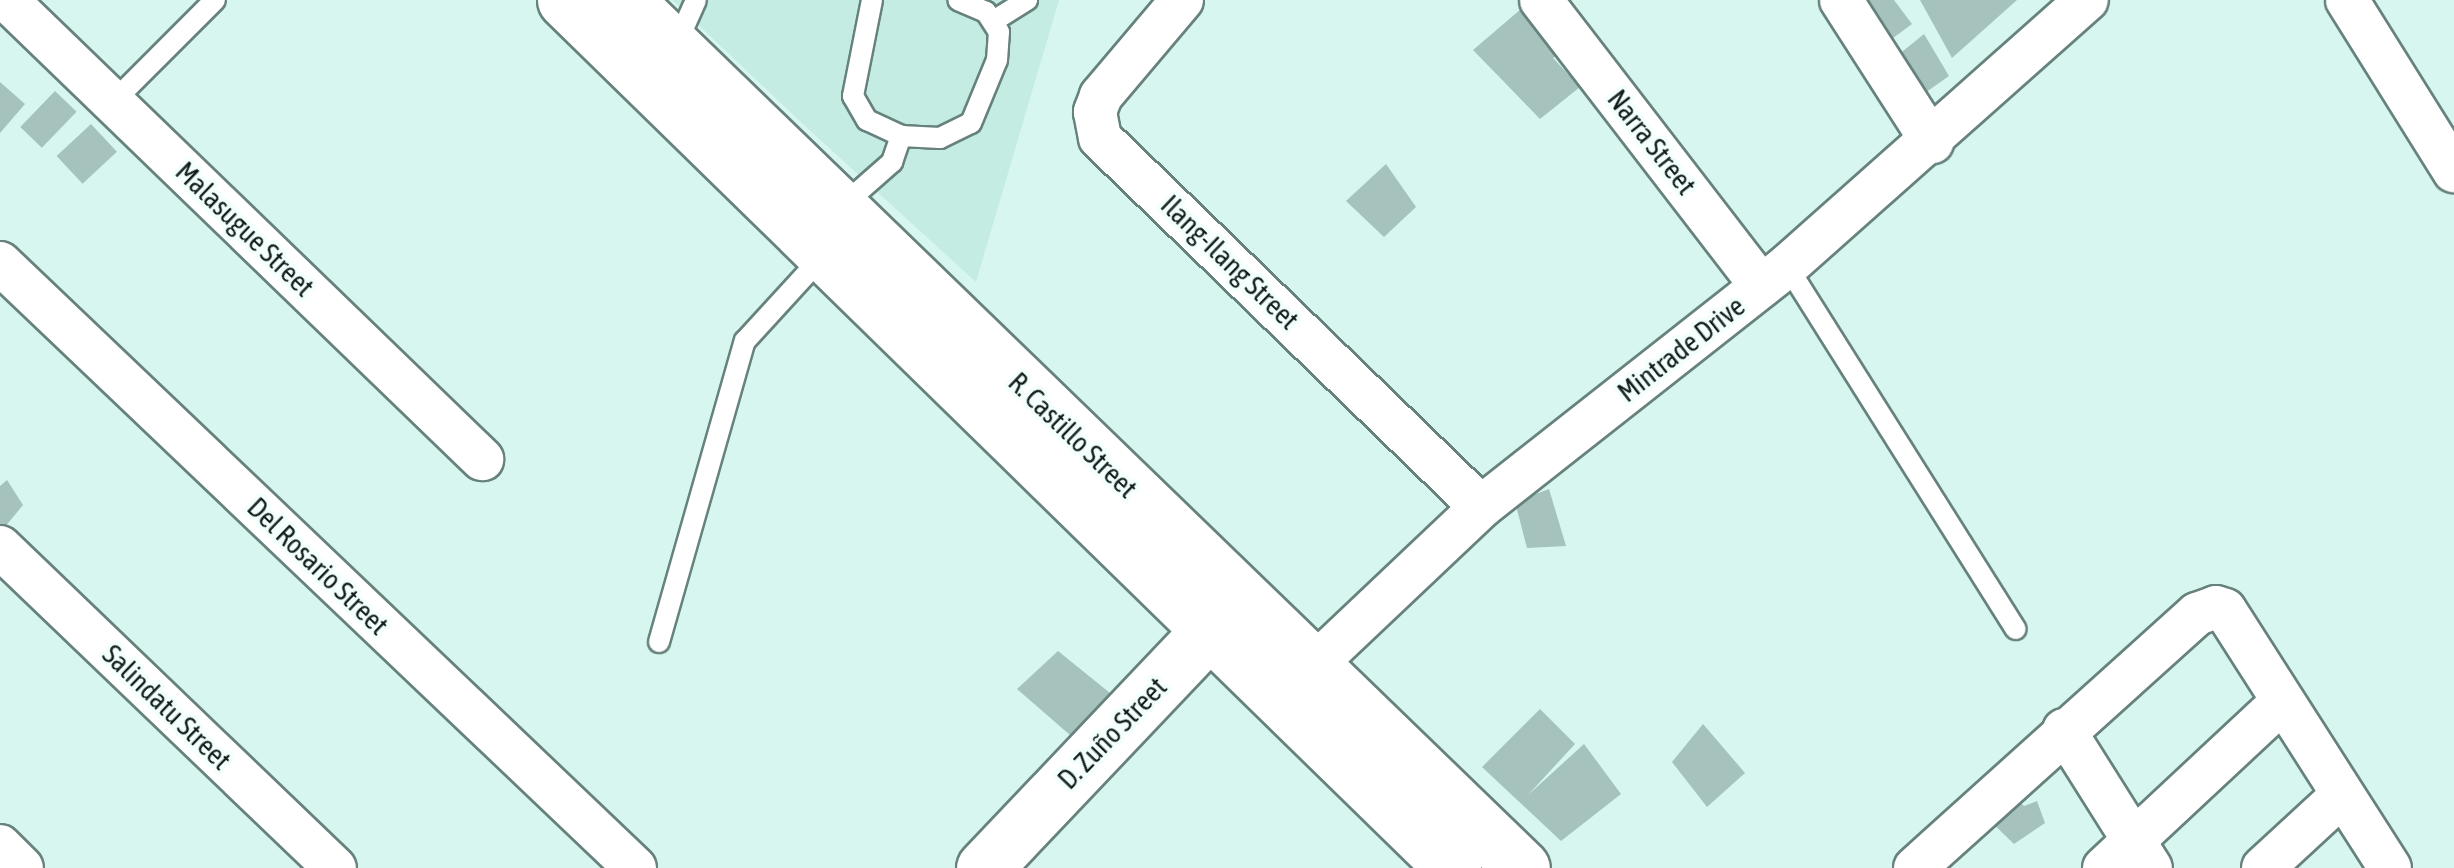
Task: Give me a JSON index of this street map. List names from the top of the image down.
{
  "streets": {
    "main road": ["R. Castillo Street", "D. Zuño Street"],
    "street": [
      "Narra Street",
      "Malasugue Street",
      "Ilang-Ilang Street",
      "Mintrade Drive",
      "Del Rosario Street",
      "Salindatu Street"
    ]
  },
  "crossings": [
    ["Narra Street", "Mintrade Drive"],
    ["Ilang-Ilang Street", "Mintrade Drive"],
    ["Mintrade Drive", "R. Castillo Street"],
    ["R. Castillo Street", "D. Zuño Street"]
  ]
}
